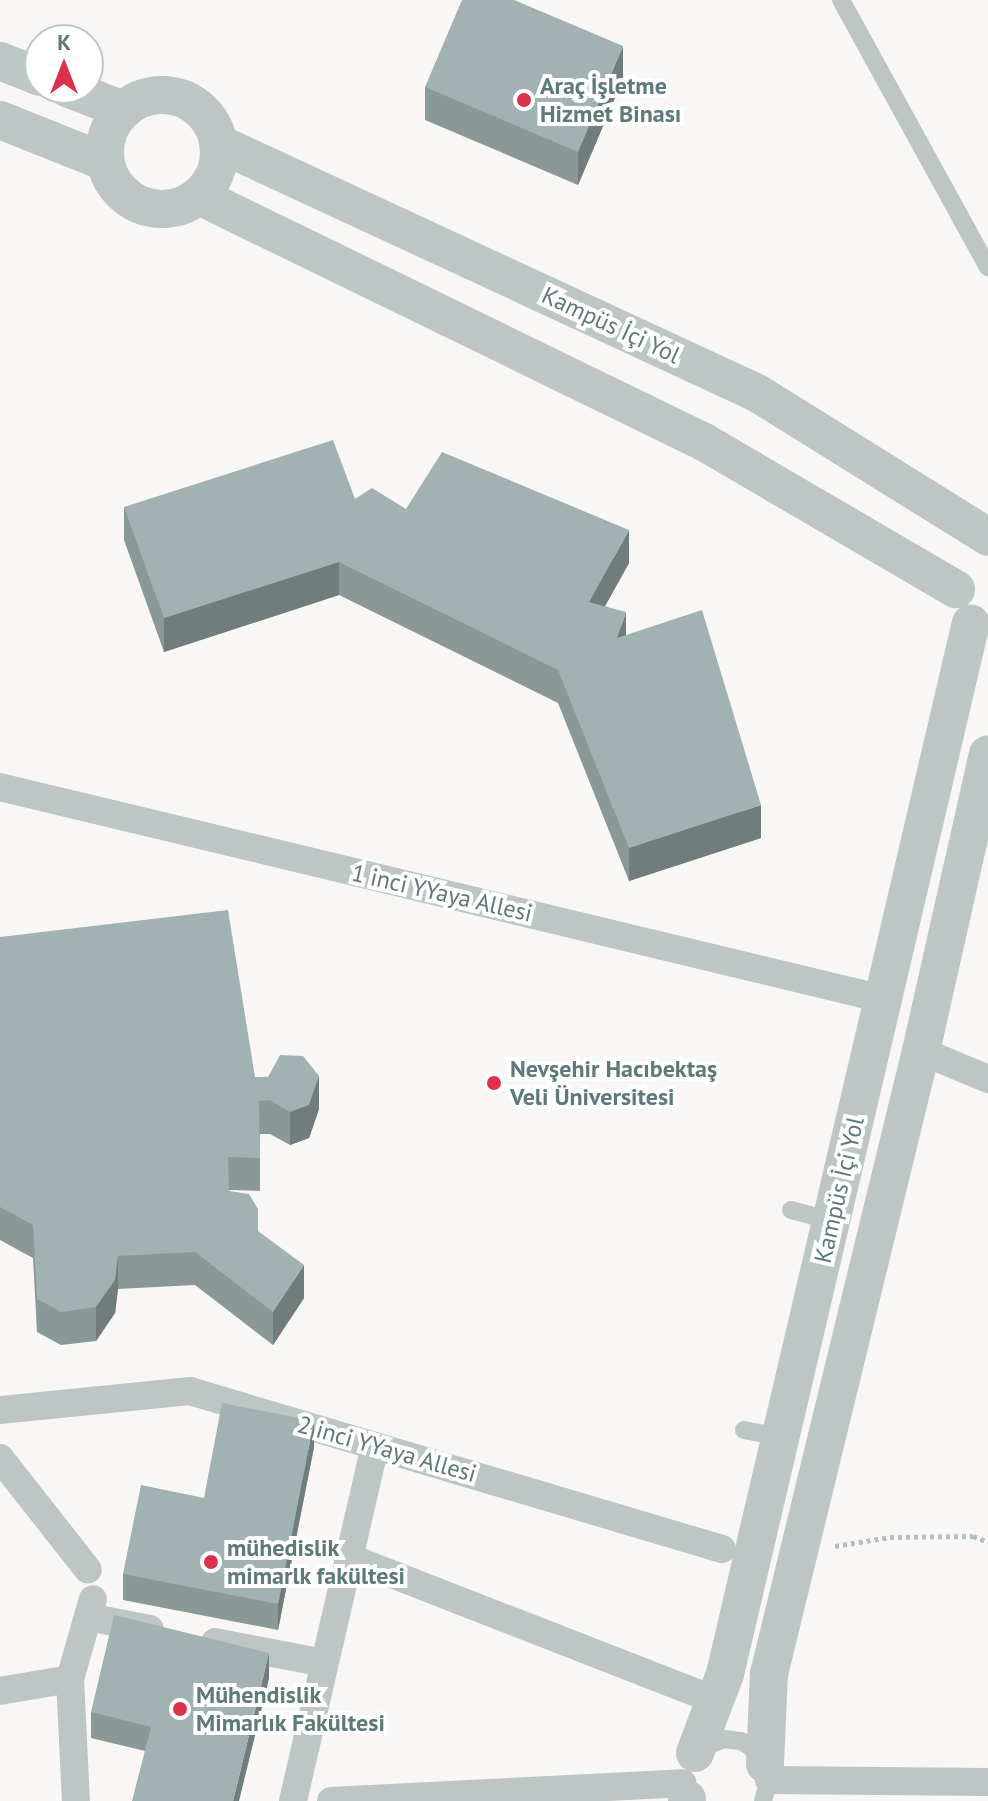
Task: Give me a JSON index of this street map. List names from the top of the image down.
{
  "streets": {
    "street": ["Kampüs İçi Yol", "1 inci YYaya Allesi", "2 inci YYaya Allesi"]
  },
  "crossings": [
    ["Kampüs İçi Yol", "1 inci YYaya Allesi"]
  ],
  "places": [
    "Araç İşletme Hizmet Binası",
    "Nevşehir Hacıbektaş Veli Üniversitesi",
    "mühedislik mimarlk fakültesi",
    "Mühendislik Mimarlık Fakültesi"
  ],
  "north": "top"
}
